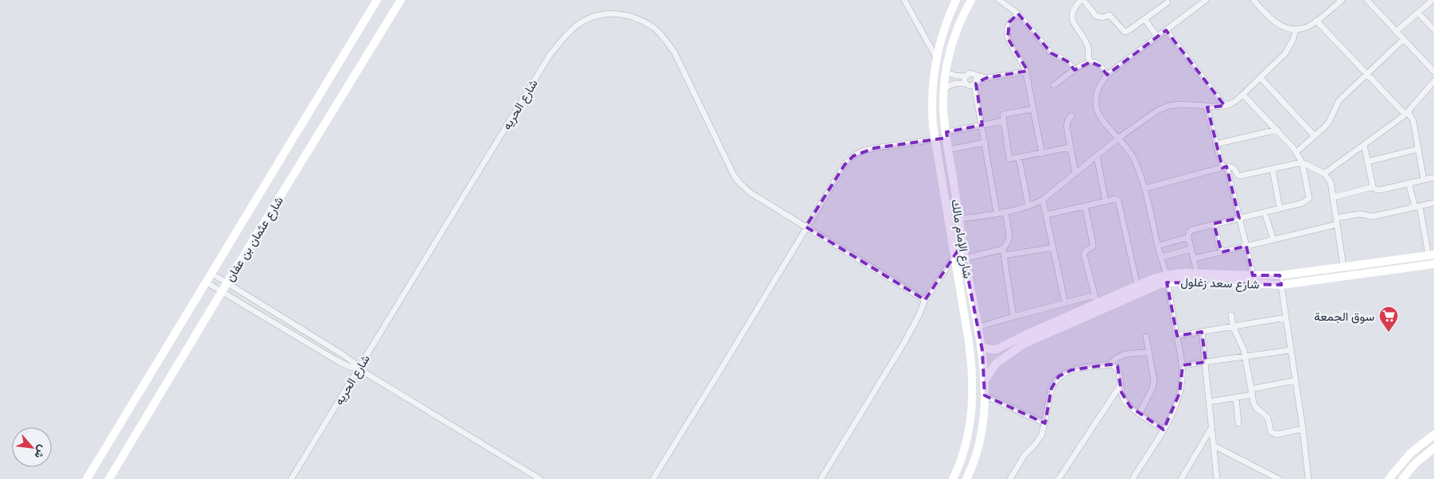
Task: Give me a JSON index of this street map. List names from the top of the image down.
{
  "streets": {
    "street": [
      "شارع الحريه",
      "شارع عثمان بن عفان",
      "شارع الإمام مالك",
      "شارع سعد زغلول"
    ]
  },
  "crossings": [
    ["شارع الإمام مالك", "شارع سعد زغلول"]
  ],
  "places": {
    "supermarket": ["سوق الجمعة"]
  },
  "north": "bottom right"
}
